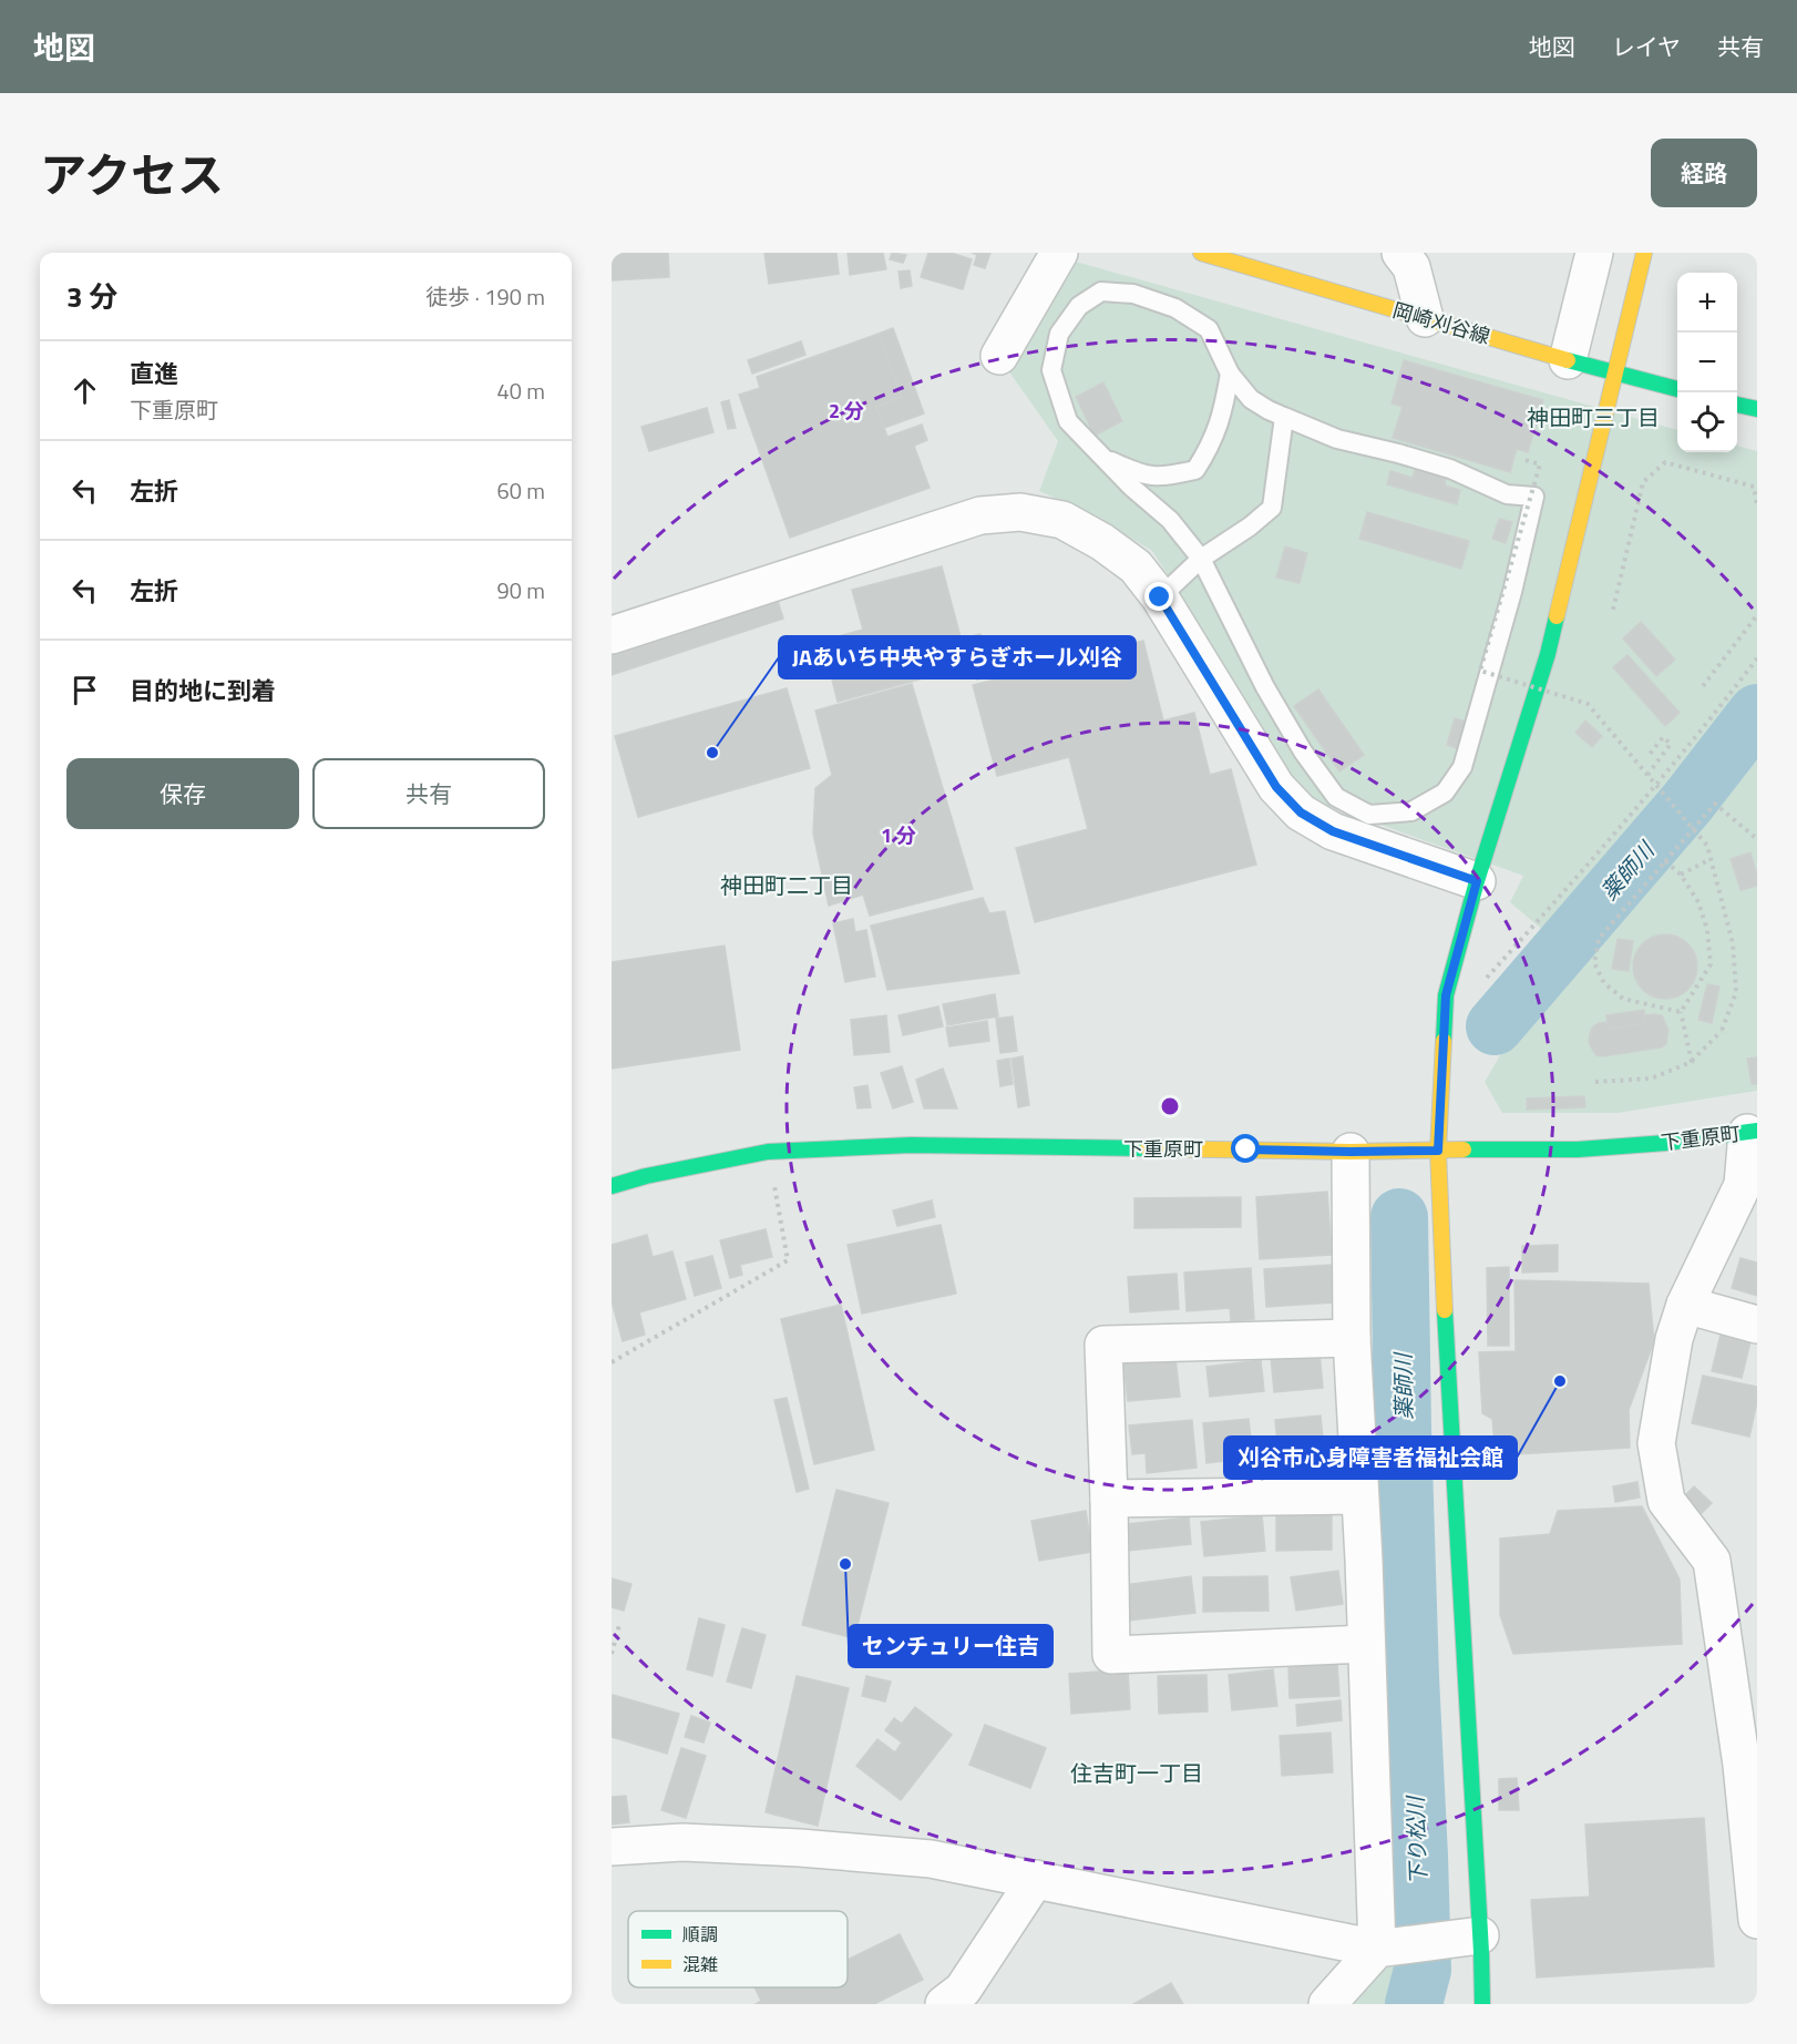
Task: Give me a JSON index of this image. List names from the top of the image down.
{
  "streets": {
    "street": ["岡崎刈谷線", "下重原町"]
  },
  "districts": ["神田町三丁目", "神田町二丁目", "住吉町一丁目"],
  "water": ["薬師川", "下り松川"],
  "places": ["JAあいち中央やすらぎホール刈谷", "刈谷市心身障害者福祉会館", "センチュリー住吉"],
  "legend": ["順調", "混雑"],
  "page": {
    "header": "地図",
    "nav": ["地図", "レイヤ", "共有"],
    "title": "アクセス",
    "buttons": [
      "経路",
      ["保存", "共有"]
    ],
    "heading": ["3 分", "徒歩 · 190 m"],
    "map_buttons": ["+", "−"],
    "list": [
      ["直進", "下重原町", "40 m"],
      ["左折", "60 m"],
      ["左折", "90 m"],
      "目的地に到着"
    ]
  },
  "rings": ["2 分", "1 分"]
}
